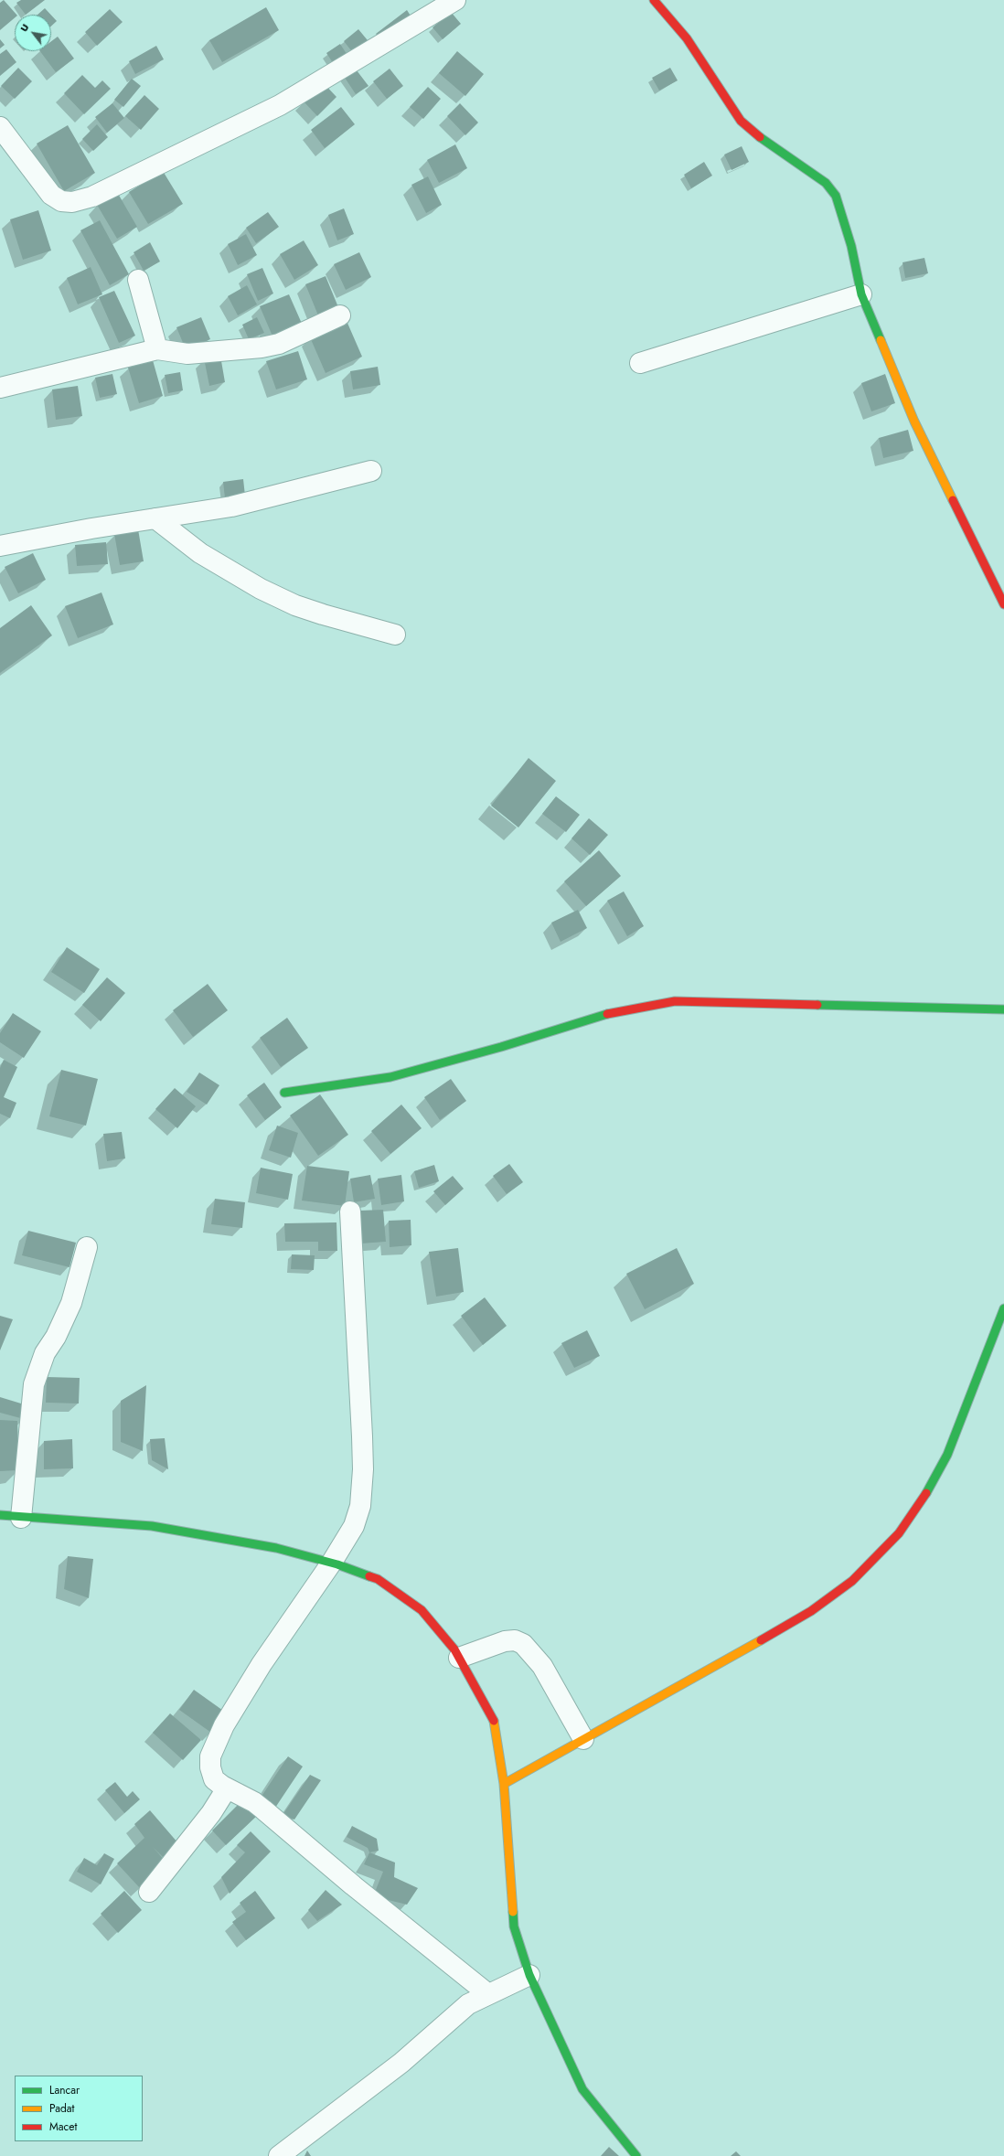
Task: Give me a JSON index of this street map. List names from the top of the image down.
{
  "legend": ["Lancar", "Padat", "Macet"],
  "north": "top left"
}
